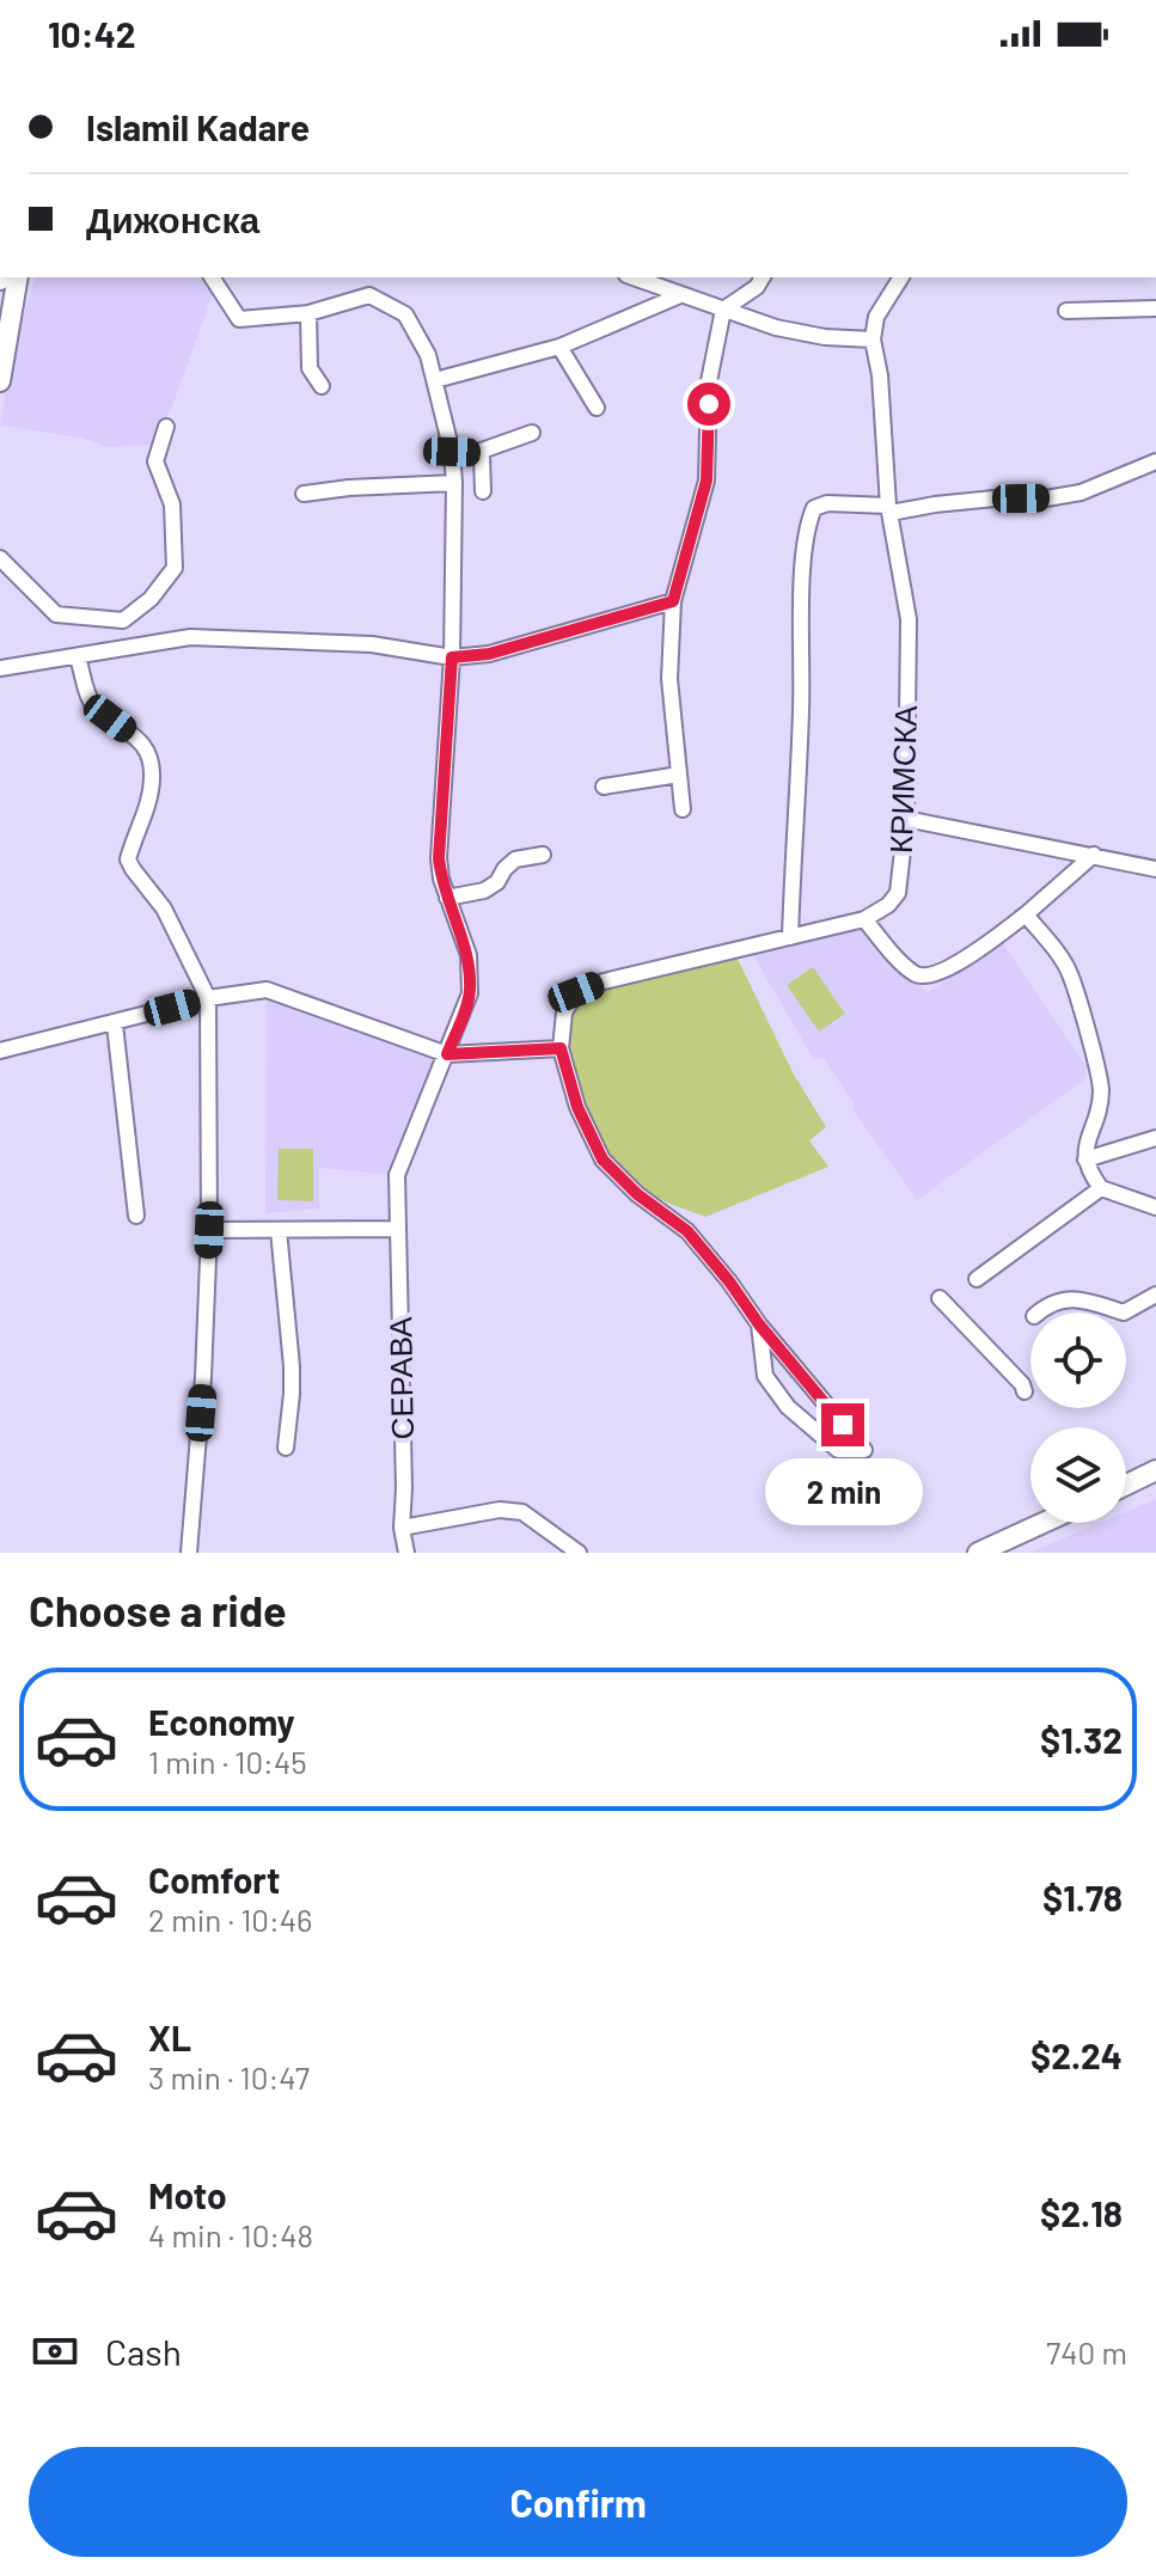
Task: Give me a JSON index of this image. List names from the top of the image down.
{
  "streets": {
    "street": ["КРИМСКА", "СЕРАВА"]
  },
  "page": {
    "status": "10:42",
    "banner": ["Islamil Kadare", "Дижонска"],
    "bubble": "2 min",
    "heading": "Choose a ride",
    "list": [
      {
        "name": "Economy",
        "note": "1 min · 10:45",
        "value": "$1.32"
      },
      {
        "name": "Comfort",
        "note": "2 min · 10:46",
        "value": "$1.78"
      },
      {
        "name": "XL",
        "note": "3 min · 10:47",
        "value": "$2.24"
      },
      {
        "name": "Moto",
        "note": "4 min · 10:48",
        "value": "$2.18"
      }
    ],
    "pay": ["Cash", "740 m"],
    "buttons": "Confirm"
  }
}
